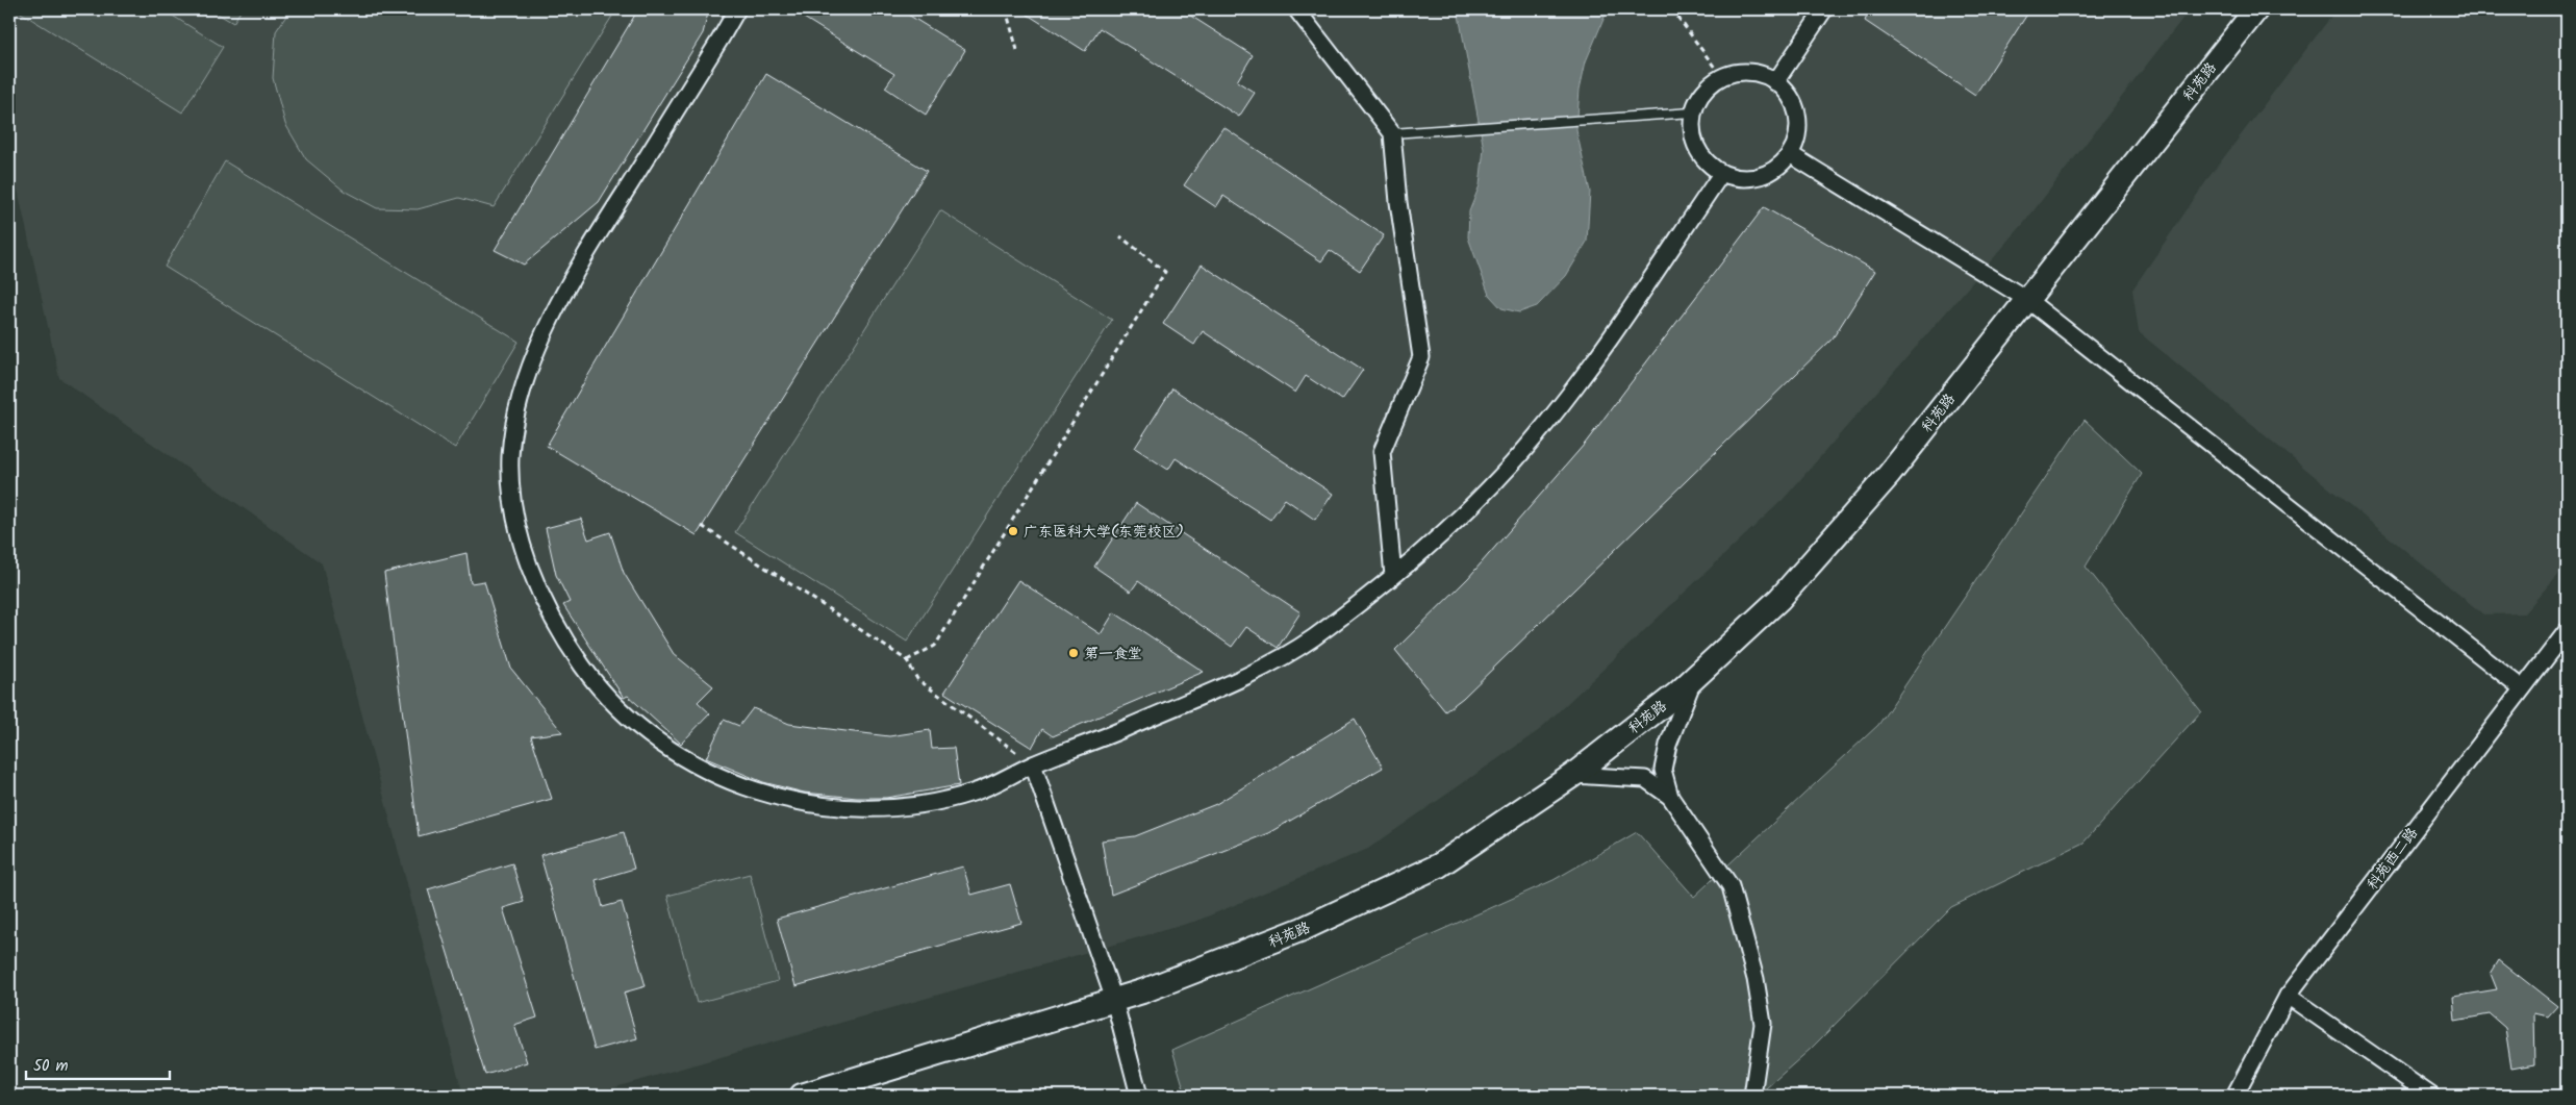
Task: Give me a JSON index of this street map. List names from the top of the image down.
{
  "streets": {
    "street": ["科苑路", "科苑西二路"]
  },
  "places": ["广东医科大学(东莞校区)", "第一食堂"],
  "scale_bar": "50 m"
}
